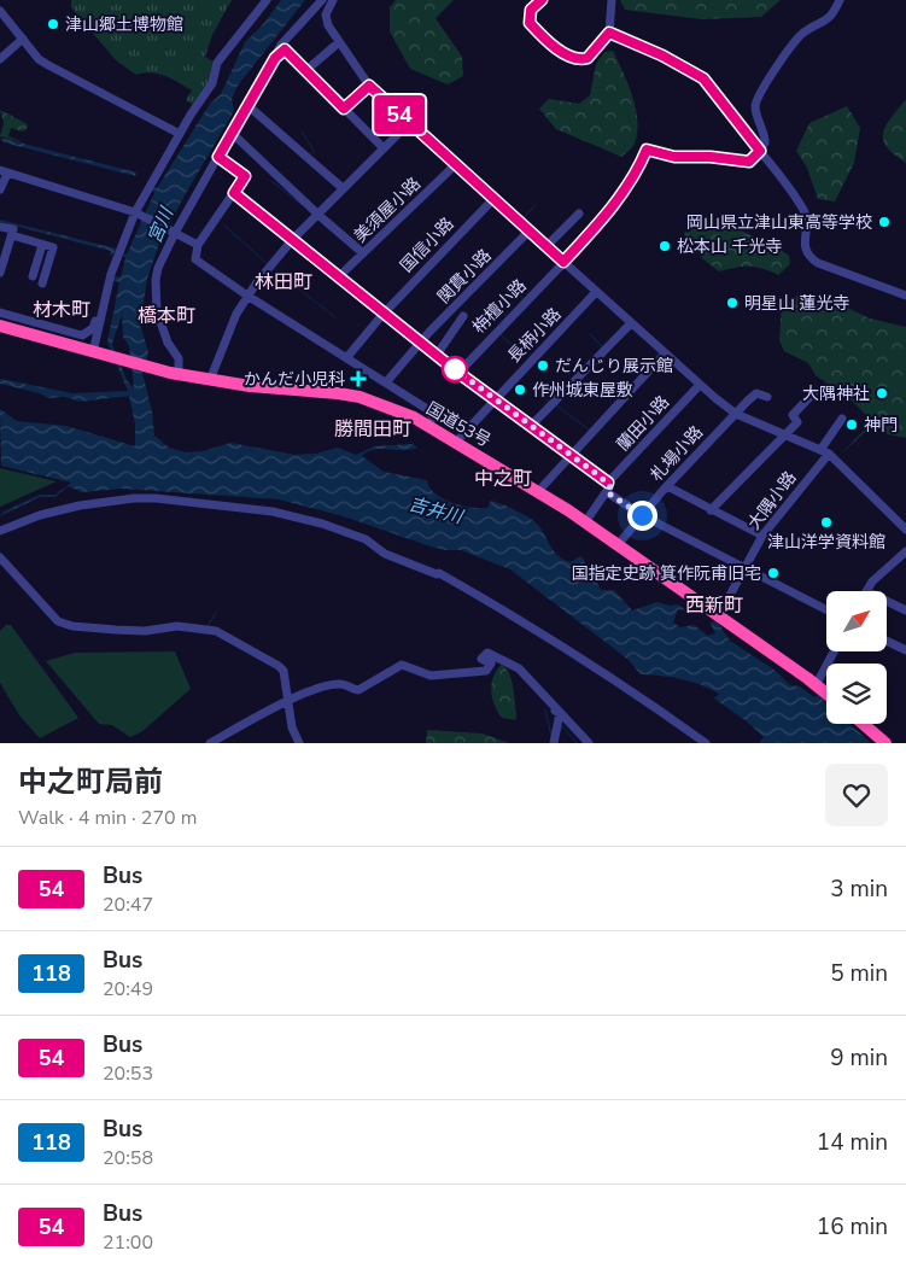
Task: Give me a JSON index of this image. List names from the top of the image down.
{
  "streets": {
    "highway": ["国道53号"],
    "street": [
      "美須屋小路",
      "国信小路",
      "関貫小路",
      "栴檀小路",
      "長柄小路",
      "蘭田小路",
      "札場小路",
      "大隅小路"
    ]
  },
  "crossings": [
    ["長柄小路", "国道53号"],
    ["蘭田小路", "国道53号"],
    ["国道53号", "札場小路"],
    ["国道53号", "大隅小路"]
  ],
  "districts": [
    "林田町",
    "材木町",
    "橋本町",
    "勝間田町",
    "中之町",
    "西新町"
  ],
  "water": ["宮川", "吉井川"],
  "places": {
    "other": [
      "津山郷土博物館",
      "岡山県立津山東高等学校",
      "松本山 千光寺",
      "明星山 蓮光寺",
      "だんじり展示館",
      "作州城東屋敷",
      "大隅神社",
      "神門",
      "津山洋学資料館",
      "国指定史跡 箕作阮甫旧宅"
    ],
    "health": ["かんだ小児科"]
  },
  "lines": ["bus line 54"],
  "north": "top right",
  "page": {
    "on_map": "54",
    "heading": ["中之町局前", "Walk · 4 min · 270 m"],
    "list": [
      {
        "mark": "54",
        "name": "Bus",
        "note": "20:47",
        "value": "3 min"
      },
      {
        "mark": "118",
        "name": "Bus",
        "note": "20:49",
        "value": "5 min"
      },
      {
        "mark": "54",
        "name": "Bus",
        "note": "20:53",
        "value": "9 min"
      },
      {
        "mark": "118",
        "name": "Bus",
        "note": "20:58",
        "value": "14 min"
      },
      {
        "mark": "54",
        "name": "Bus",
        "note": "21:00",
        "value": "16 min"
      }
    ]
  }
}
